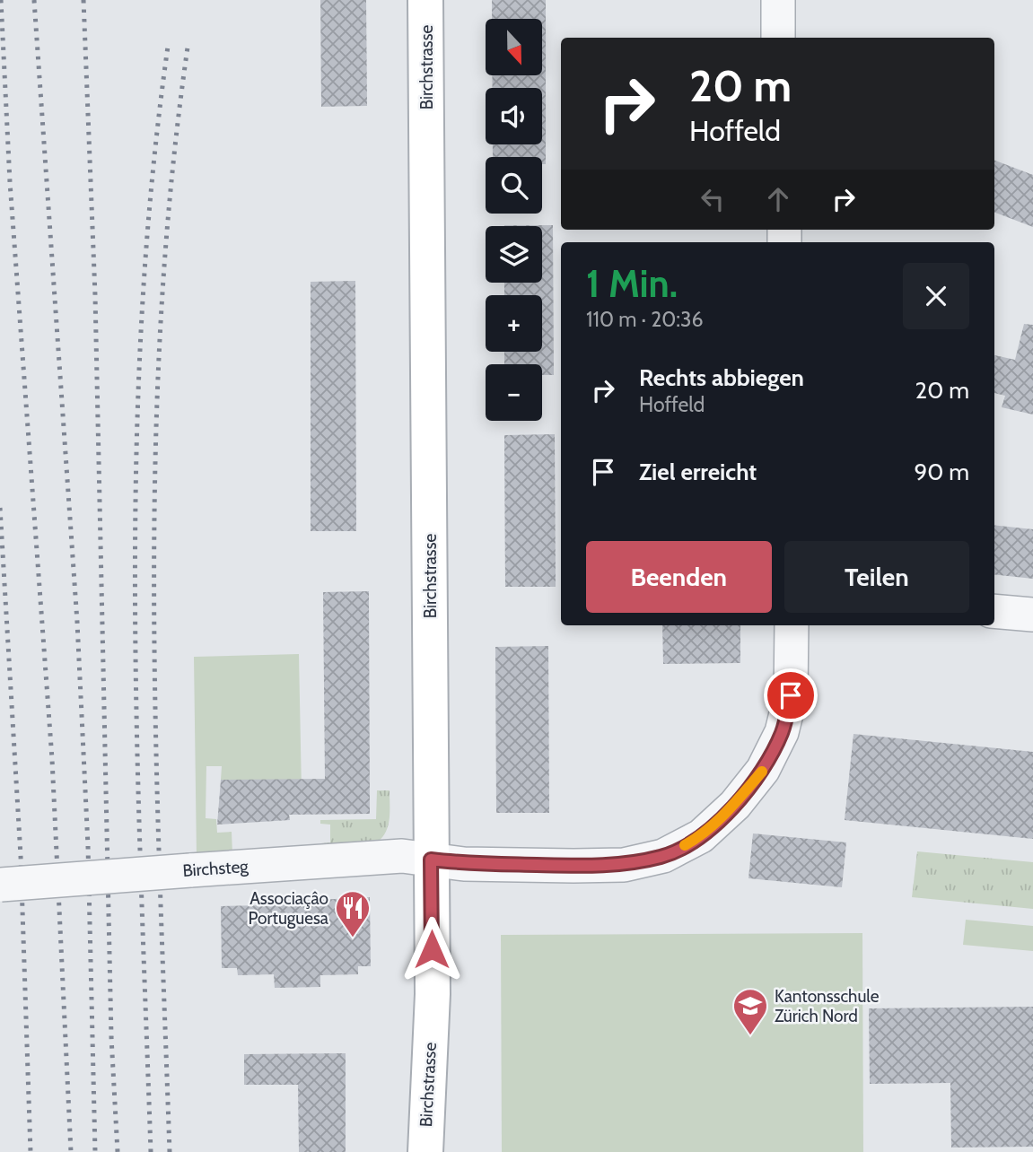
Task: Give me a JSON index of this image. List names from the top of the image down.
{
  "streets": {
    "main road": ["Birchstrasse"],
    "street": ["Birchsteg"]
  },
  "crossings": [
    ["Birchstrasse", "Birchsteg"]
  ],
  "places": {
    "restaurant": ["Associaçâo Portuguesa"],
    "school or university": ["Kantonsschule Zürich Nord"]
  },
  "north": "bottom",
  "page": {
    "map_buttons": ["+", "−"],
    "turn": ["20 m", "Hoffeld"],
    "heading": ["1 Min.", "110 m · 20:36"],
    "list": [
      {
        "name": "Rechts abbiegen",
        "note": "Hoffeld",
        "value": "20 m"
      },
      {
        "name": "Ziel erreicht",
        "value": "90 m"
      }
    ],
    "buttons": ["Beenden", "Teilen"]
  }
}
